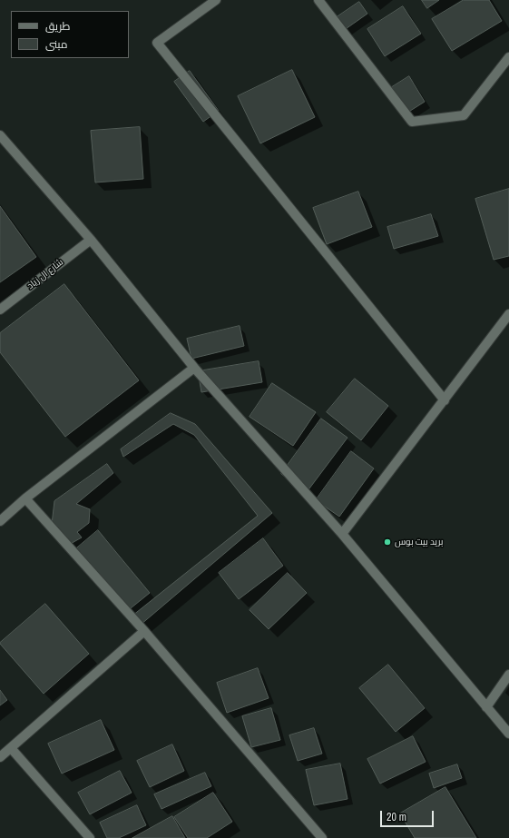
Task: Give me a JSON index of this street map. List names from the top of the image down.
{
  "streets": {
    "street": ["شارع ال زياد"]
  },
  "places": ["بريد بيت بوس"],
  "legend": ["طريق", "مبنى"],
  "scale_bar": "20 m"
}
